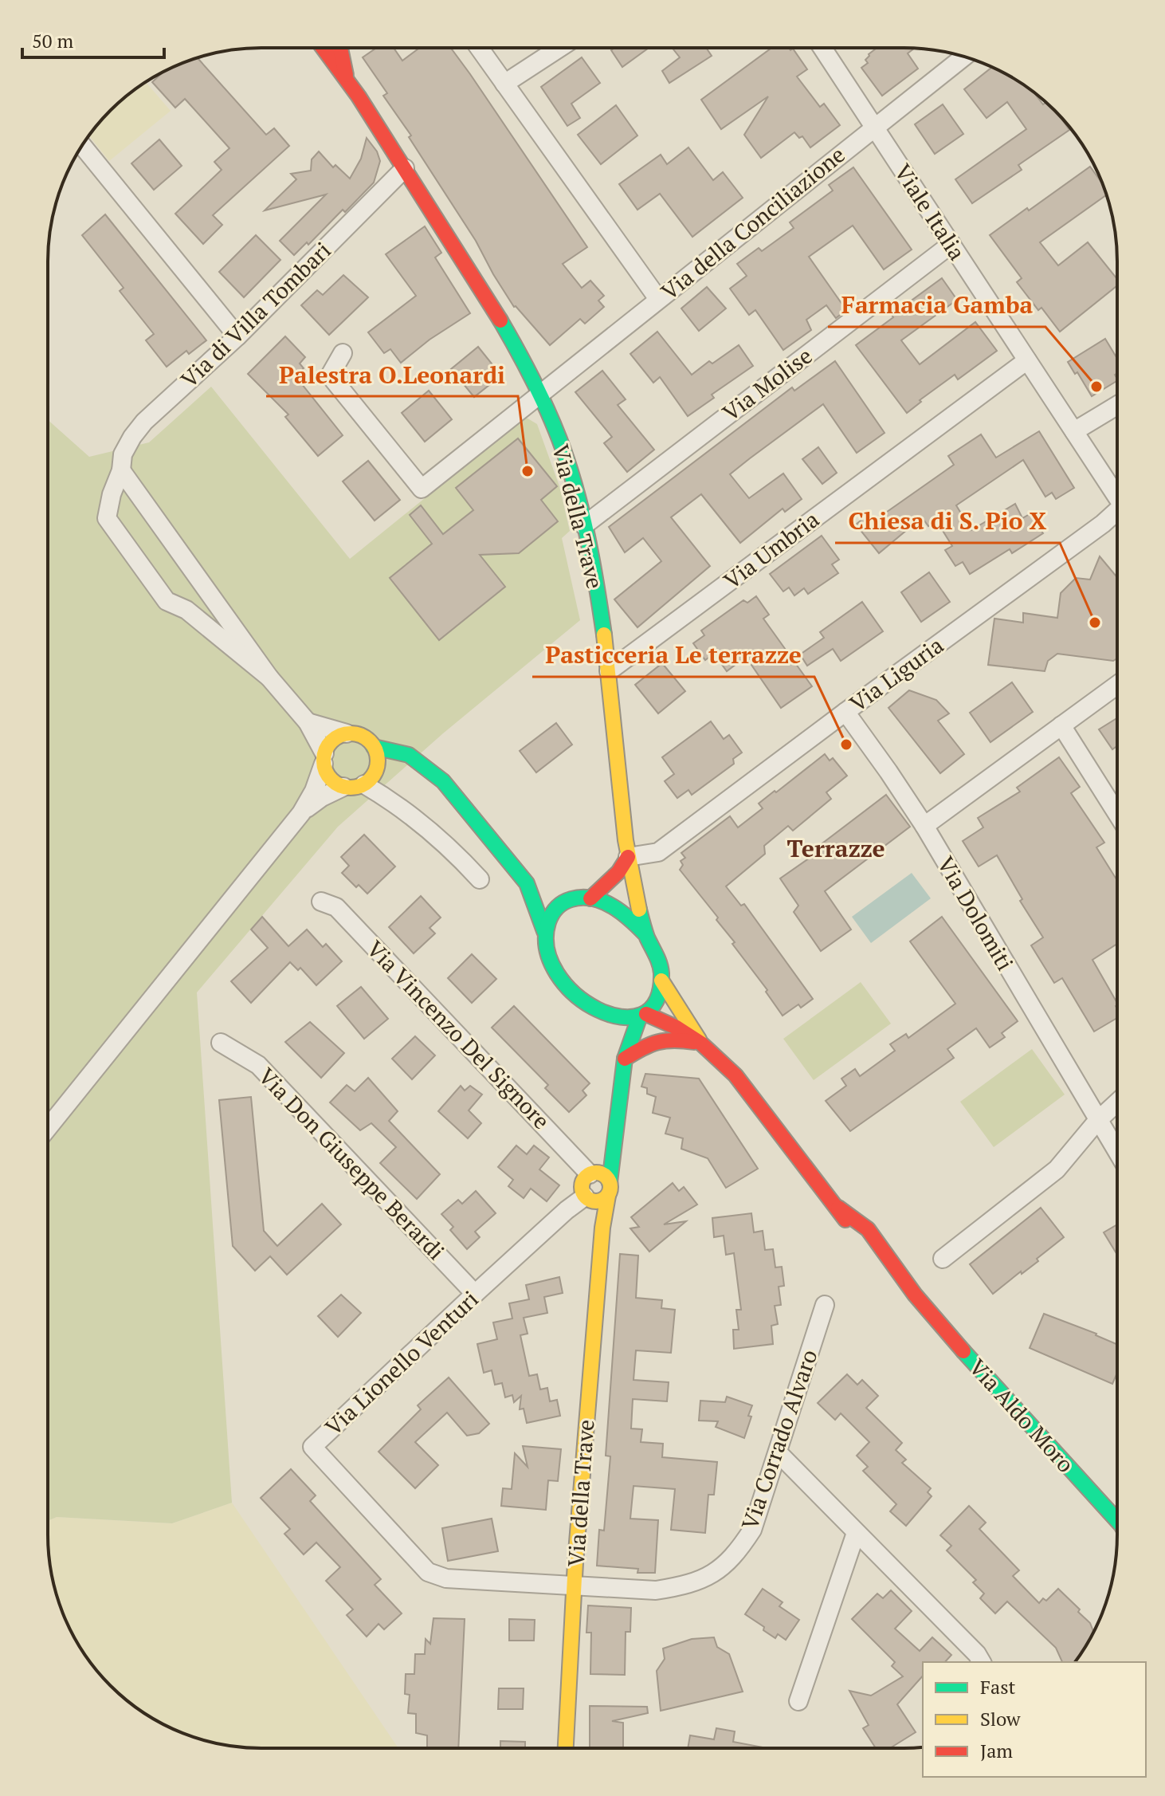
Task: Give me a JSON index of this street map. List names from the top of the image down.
{
  "streets": {
    "main road": ["Via della Trave", "Via Aldo Moro"],
    "street": [
      "Viale Italia",
      "Via della Conciliazione",
      "Via di Villa Tombari",
      "Via Molise",
      "Via Umbria",
      "Via Liguria",
      "Via Dolomiti",
      "Via Vincenzo Del Signore",
      "Via Don Giuseppe Berardi",
      "Via Lionello Venturi",
      "Via Corrado Alvaro"
    ]
  },
  "crossings": [
    ["Viale Italia", "Via della Conciliazione"],
    ["Viale Italia", "Via Molise"],
    ["Viale Italia", "Via Umbria"],
    ["Via della Conciliazione", "Via della Trave"],
    ["Via di Villa Tombari", "Via della Trave"],
    ["Via Molise", "Via della Trave"],
    ["Via della Trave", "Via Umbria"],
    ["Via della Trave", "Via Liguria"],
    ["Via della Trave", "Via Vincenzo Del Signore"],
    ["Via della Trave", "Via Lionello Venturi"],
    ["Via della Trave", "Via Aldo Moro"],
    ["Via della Trave", "Via Corrado Alvaro"],
    ["Via Liguria", "Via Dolomiti"],
    ["Via Vincenzo Del Signore", "Via Lionello Venturi"],
    ["Via Don Giuseppe Berardi", "Via Lionello Venturi"],
    ["Via Lionello Venturi", "Via Corrado Alvaro"]
  ],
  "districts": ["Terrazze"],
  "places": [
    "Farmacia Gamba",
    "Palestra O.Leonardi",
    "Chiesa di S. Pio X",
    "Pasticceria Le terrazze"
  ],
  "legend": ["Fast", "Slow", "Jam"],
  "scale_bar": "50 m"
}
